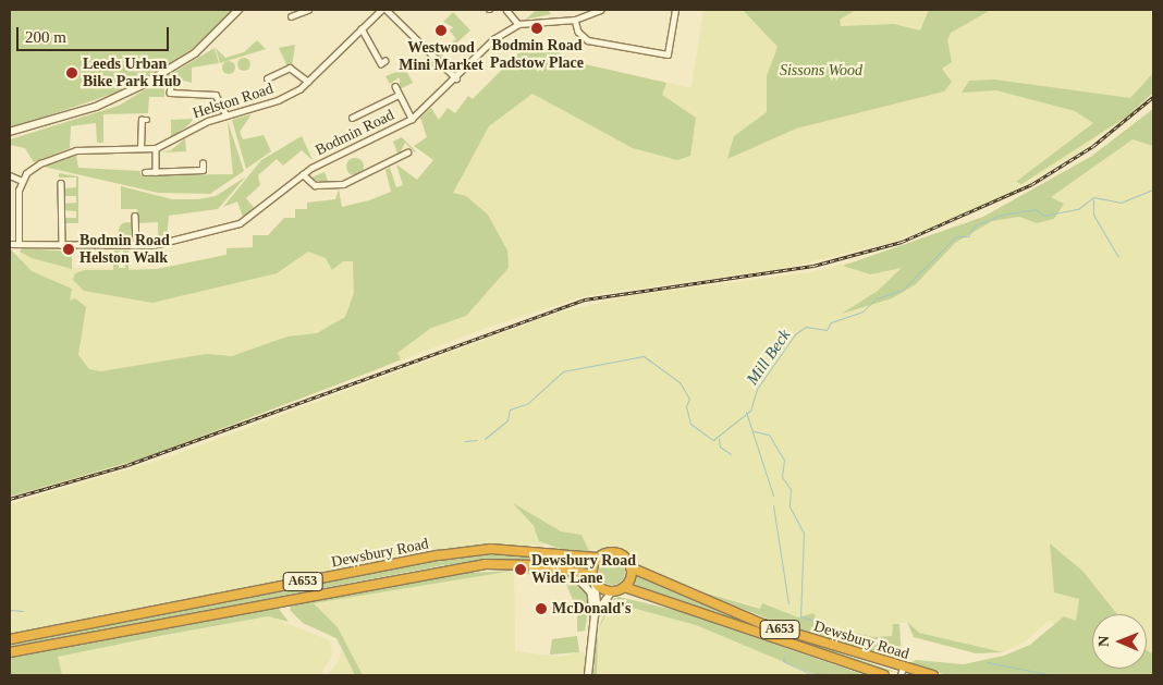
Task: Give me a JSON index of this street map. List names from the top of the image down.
{
  "streets": {
    "highway": ["Dewsbury Road", "A653"],
    "street": ["Helston Road", "Bodmin Road"]
  },
  "water": ["Mill Beck"],
  "parks": ["Sissons Wood"],
  "places": [
    "Bodmin Road Padstow Place",
    "Westwood Mini Market",
    "Leeds Urban Bike Park Hub",
    "Bodmin Road Helston Walk",
    "Dewsbury Road Wide Lane",
    "McDonald's"
  ],
  "scale_bar": "200 m",
  "north": "left"
}
